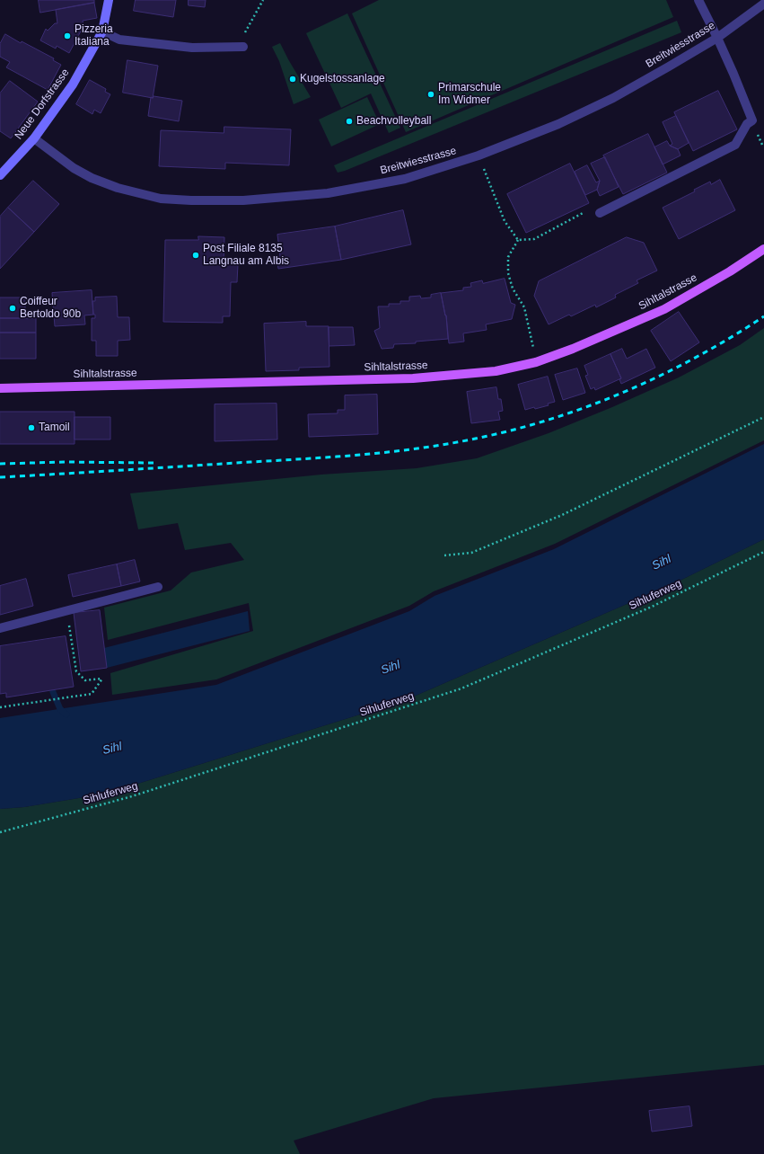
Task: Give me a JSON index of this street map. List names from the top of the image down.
{
  "streets": {
    "main road": ["Neue Dorfstrasse", "Sihltalstrasse"],
    "street": ["Breitwiesstrasse"],
    "path": ["Sihluferweg"]
  },
  "crossings": [
    ["Breitwiesstrasse", "Neue Dorfstrasse"]
  ],
  "water": ["Sihl"],
  "places": [
    "Pizzeria Italiana",
    "Kugelstossanlage",
    "Primarschule Im Widmer",
    "Beachvolleyball",
    "Post Filiale 8135 Langnau am Albis",
    "Coiffeur Bertoldo 90b",
    "Tamoil"
  ]
}
